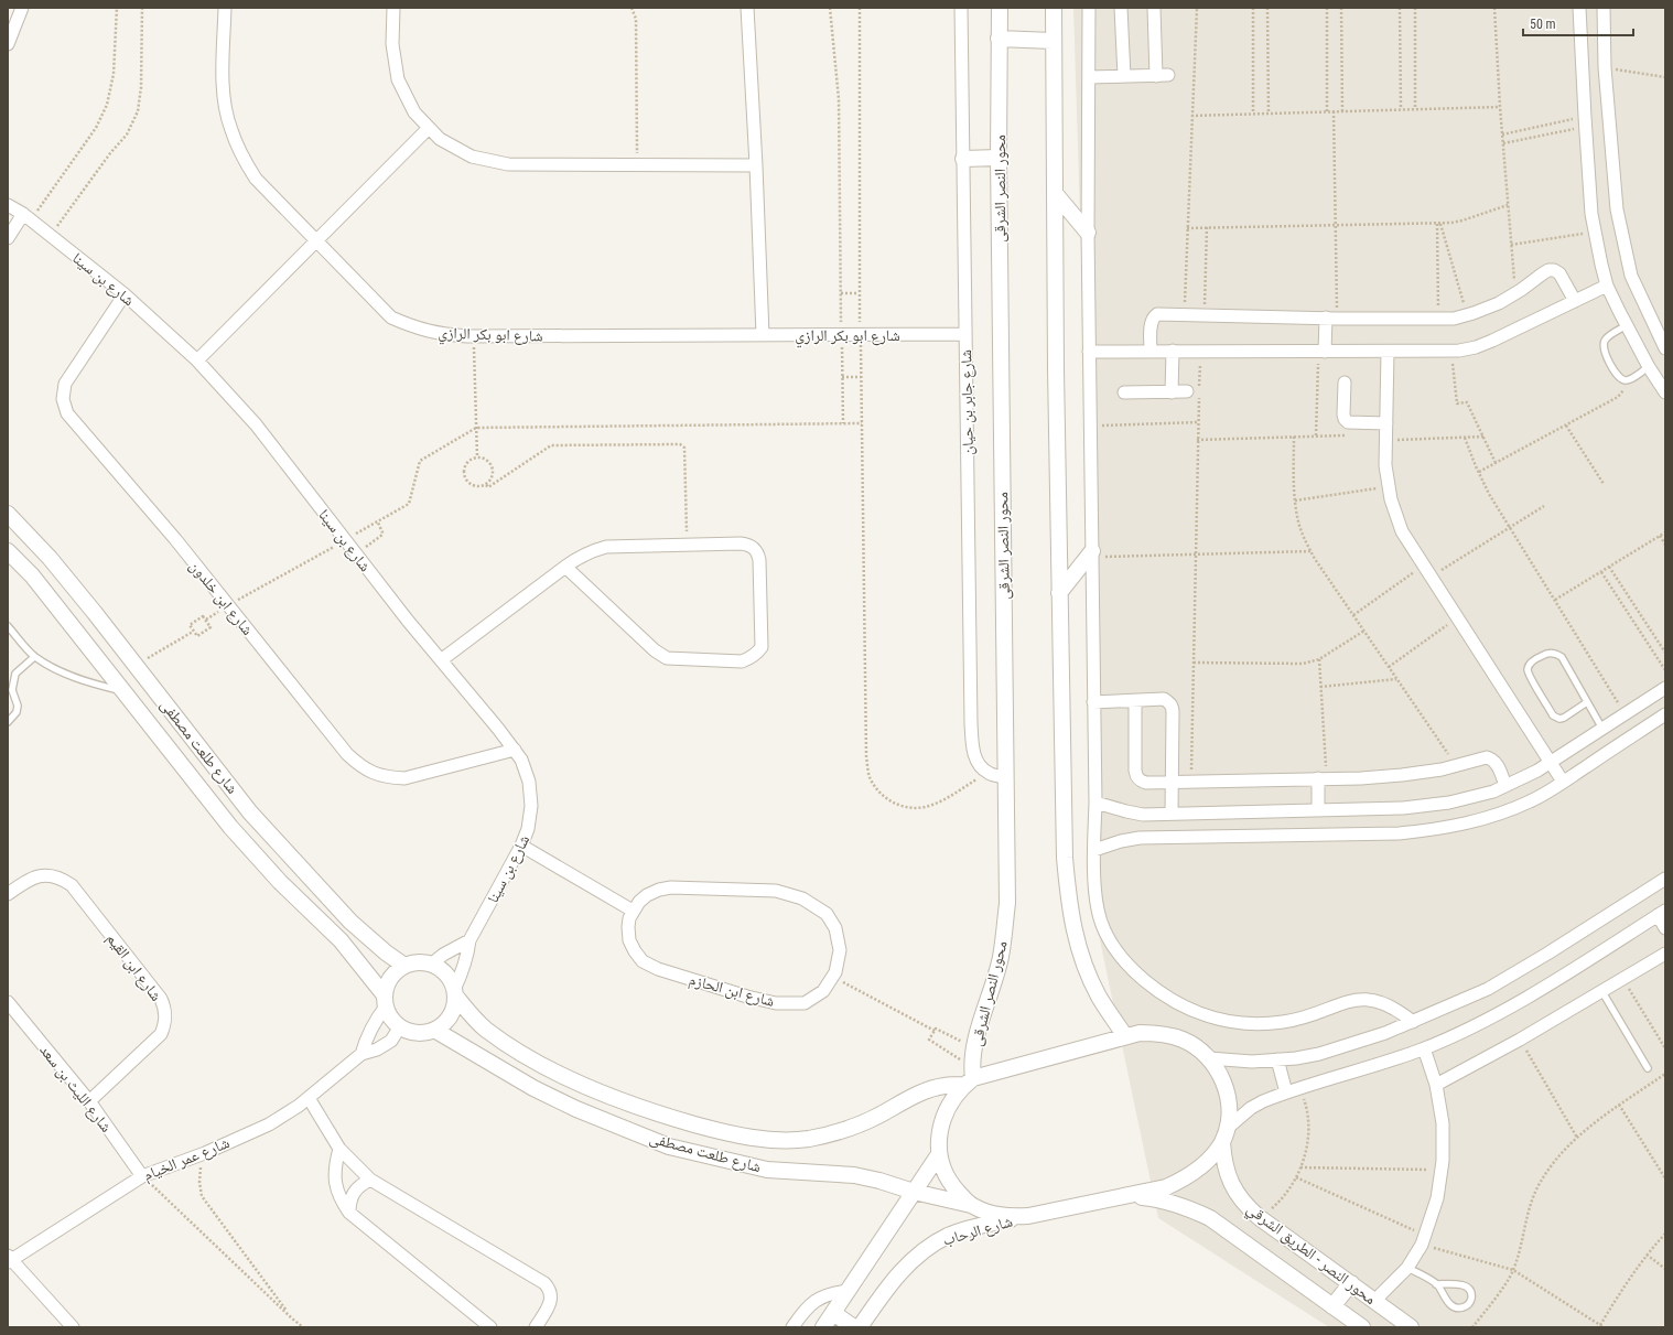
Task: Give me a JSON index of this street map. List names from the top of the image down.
{
  "streets": {
    "street": [
      "محور النصر الشرقى",
      "شارع بن سينا",
      "شارع ابو بكر الرازي",
      "شارع جابر بن حيان",
      "شارع ابن خلدون",
      "شارع طلعت مصطفى",
      "شارع ابن القيم",
      "شارع ابن الحازم",
      "شارع الليث بن سعد",
      "شارع عمر الخيام",
      "شارع الرحاب",
      "محور النصر - الطريق الشرقي"
    ]
  },
  "crossings": [
    ["محور النصر الشرقى", "شارع طلعت مصطفى"],
    ["شارع بن سينا", "شارع ابن خلدون"],
    ["شارع بن سينا", "شارع طلعت مصطفى"],
    ["شارع بن سينا", "شارع عمر الخيام"],
    ["شارع ابو بكر الرازي", "شارع جابر بن حيان"],
    ["شارع طلعت مصطفى", "شارع عمر الخيام"],
    ["شارع طلعت مصطفى", "شارع الرحاب"],
    ["شارع طلعت مصطفى", "محور النصر - الطريق الشرقي"],
    ["شارع ابن القيم", "شارع الليث بن سعد"],
    ["شارع الليث بن سعد", "شارع عمر الخيام"]
  ],
  "scale_bar": "50 m"
}
